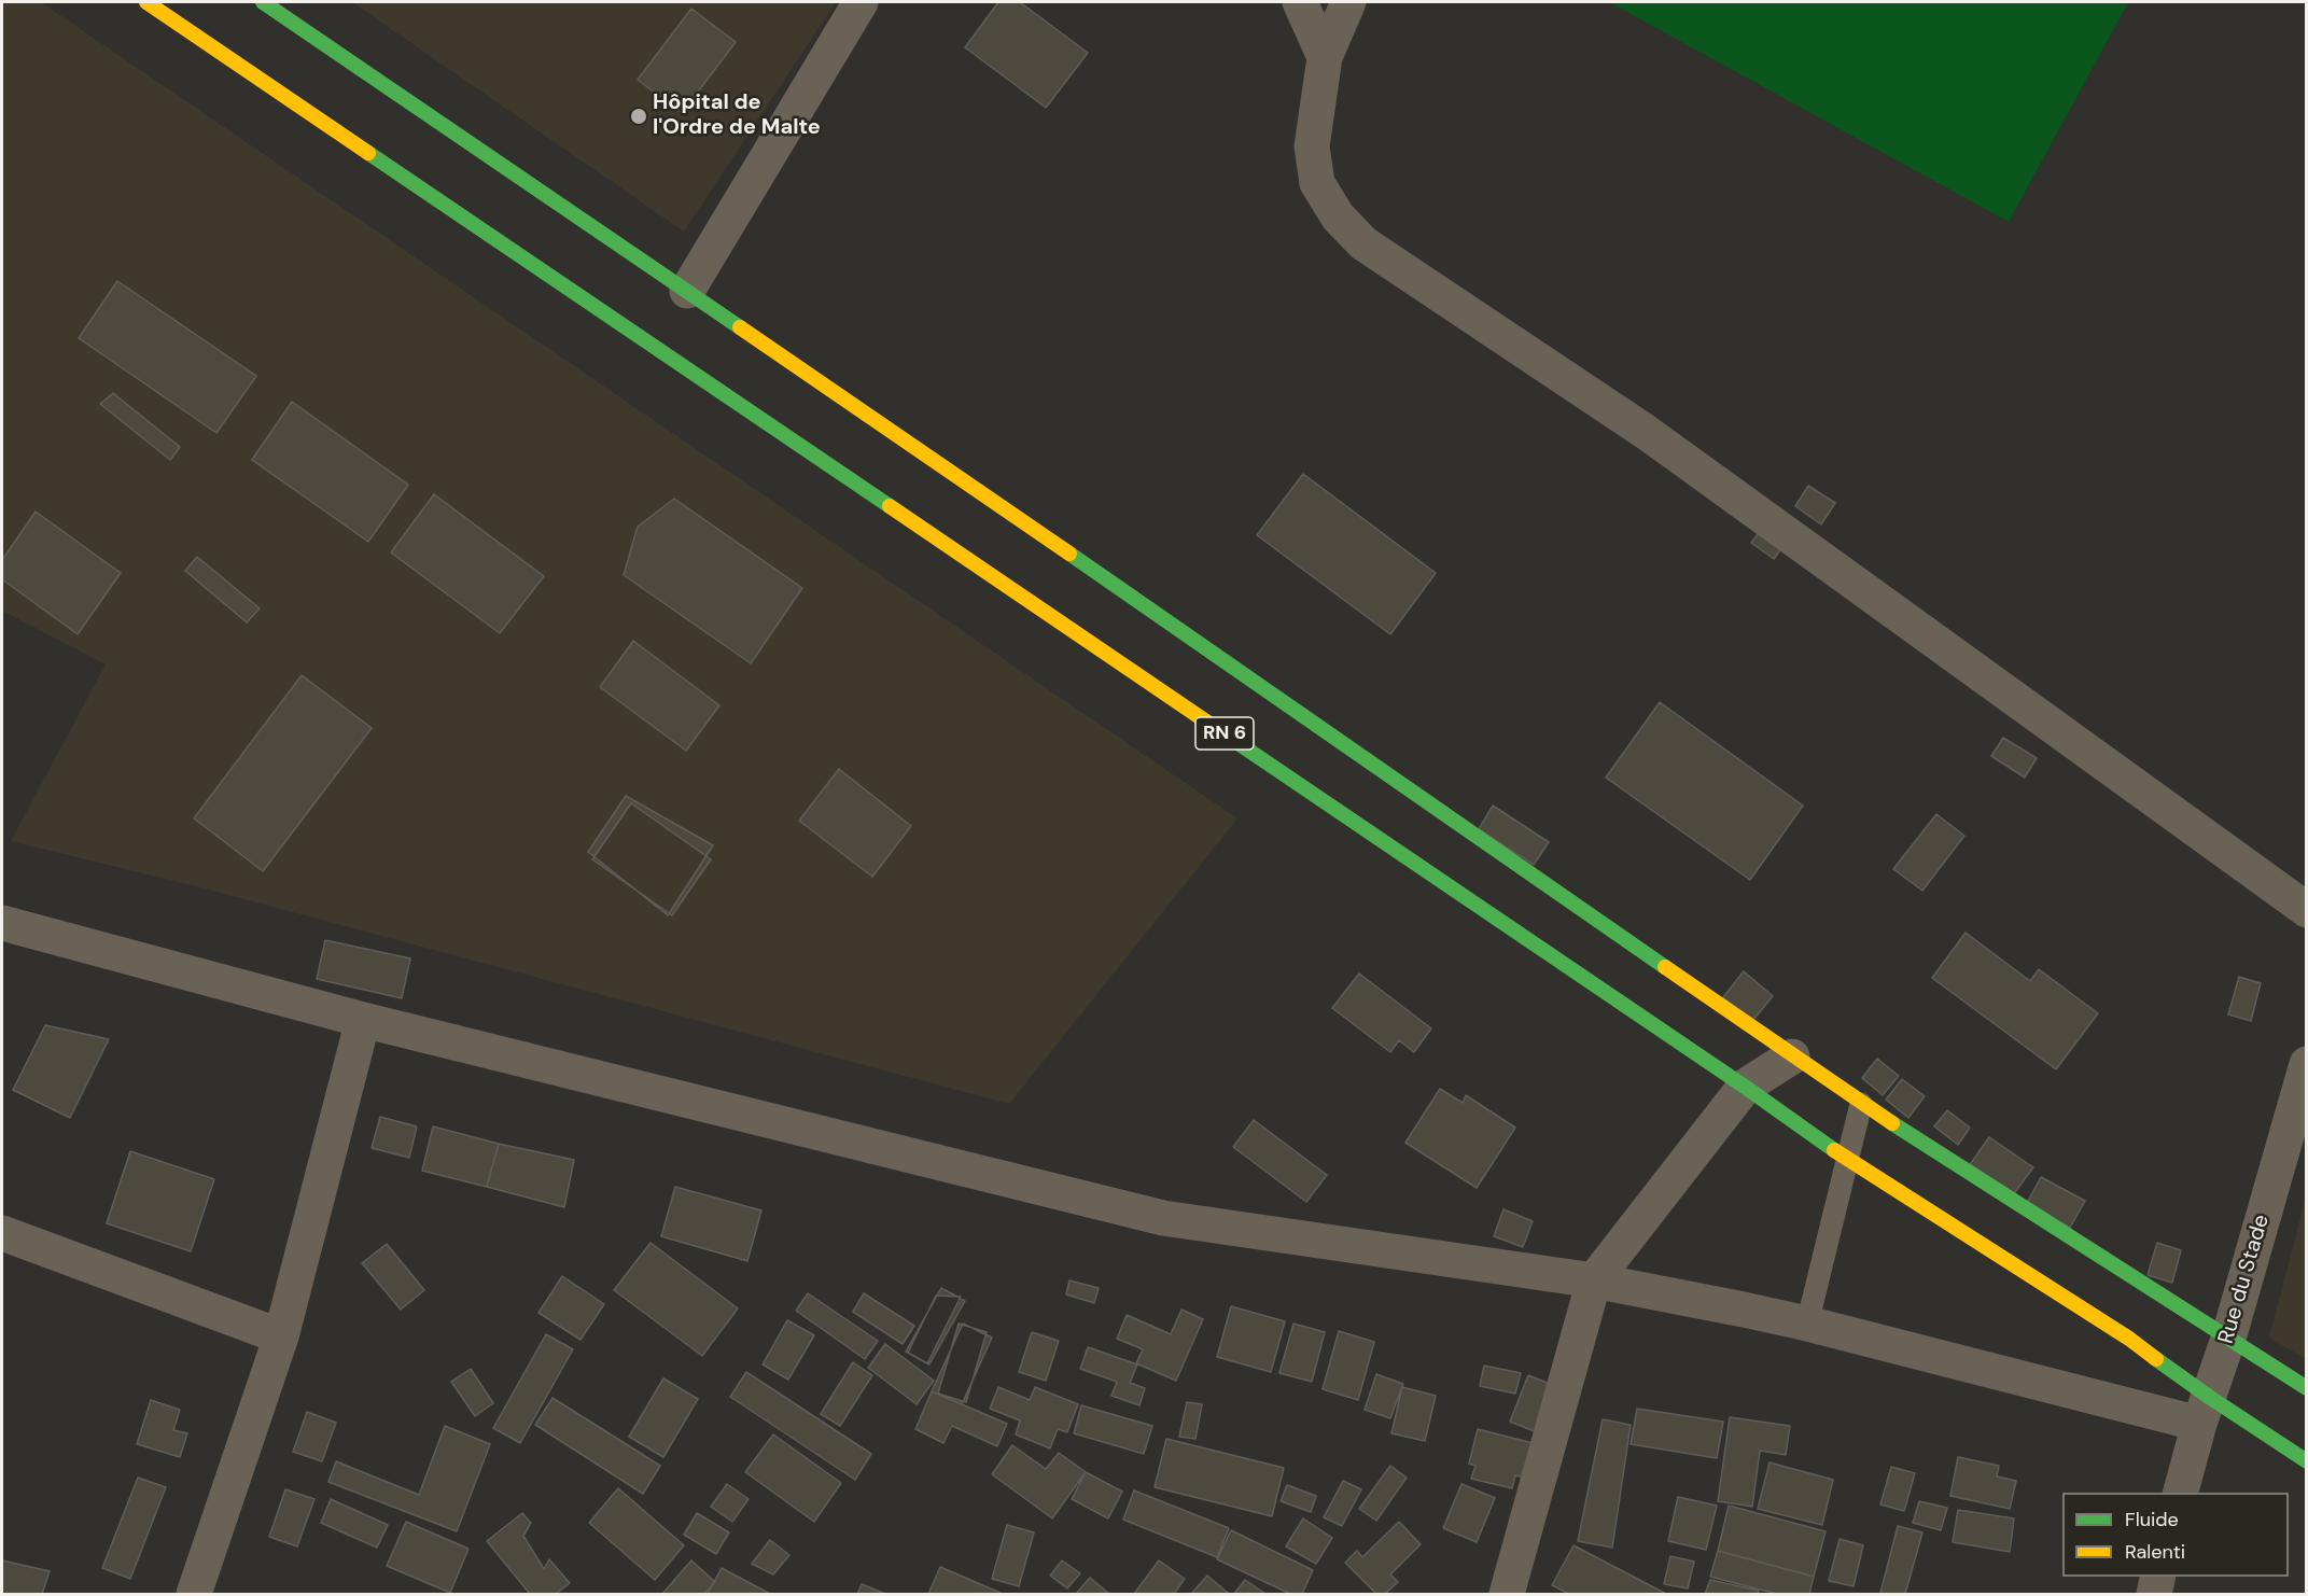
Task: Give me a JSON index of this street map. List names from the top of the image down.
{
  "streets": {
    "main road": ["RN 6"],
    "street": ["Rue du Stade"]
  },
  "crossings": [
    ["RN 6", "Rue du Stade"]
  ],
  "places": ["Hôpital de l'Ordre de Malte"],
  "legend": ["Fluide", "Ralenti"]
}
